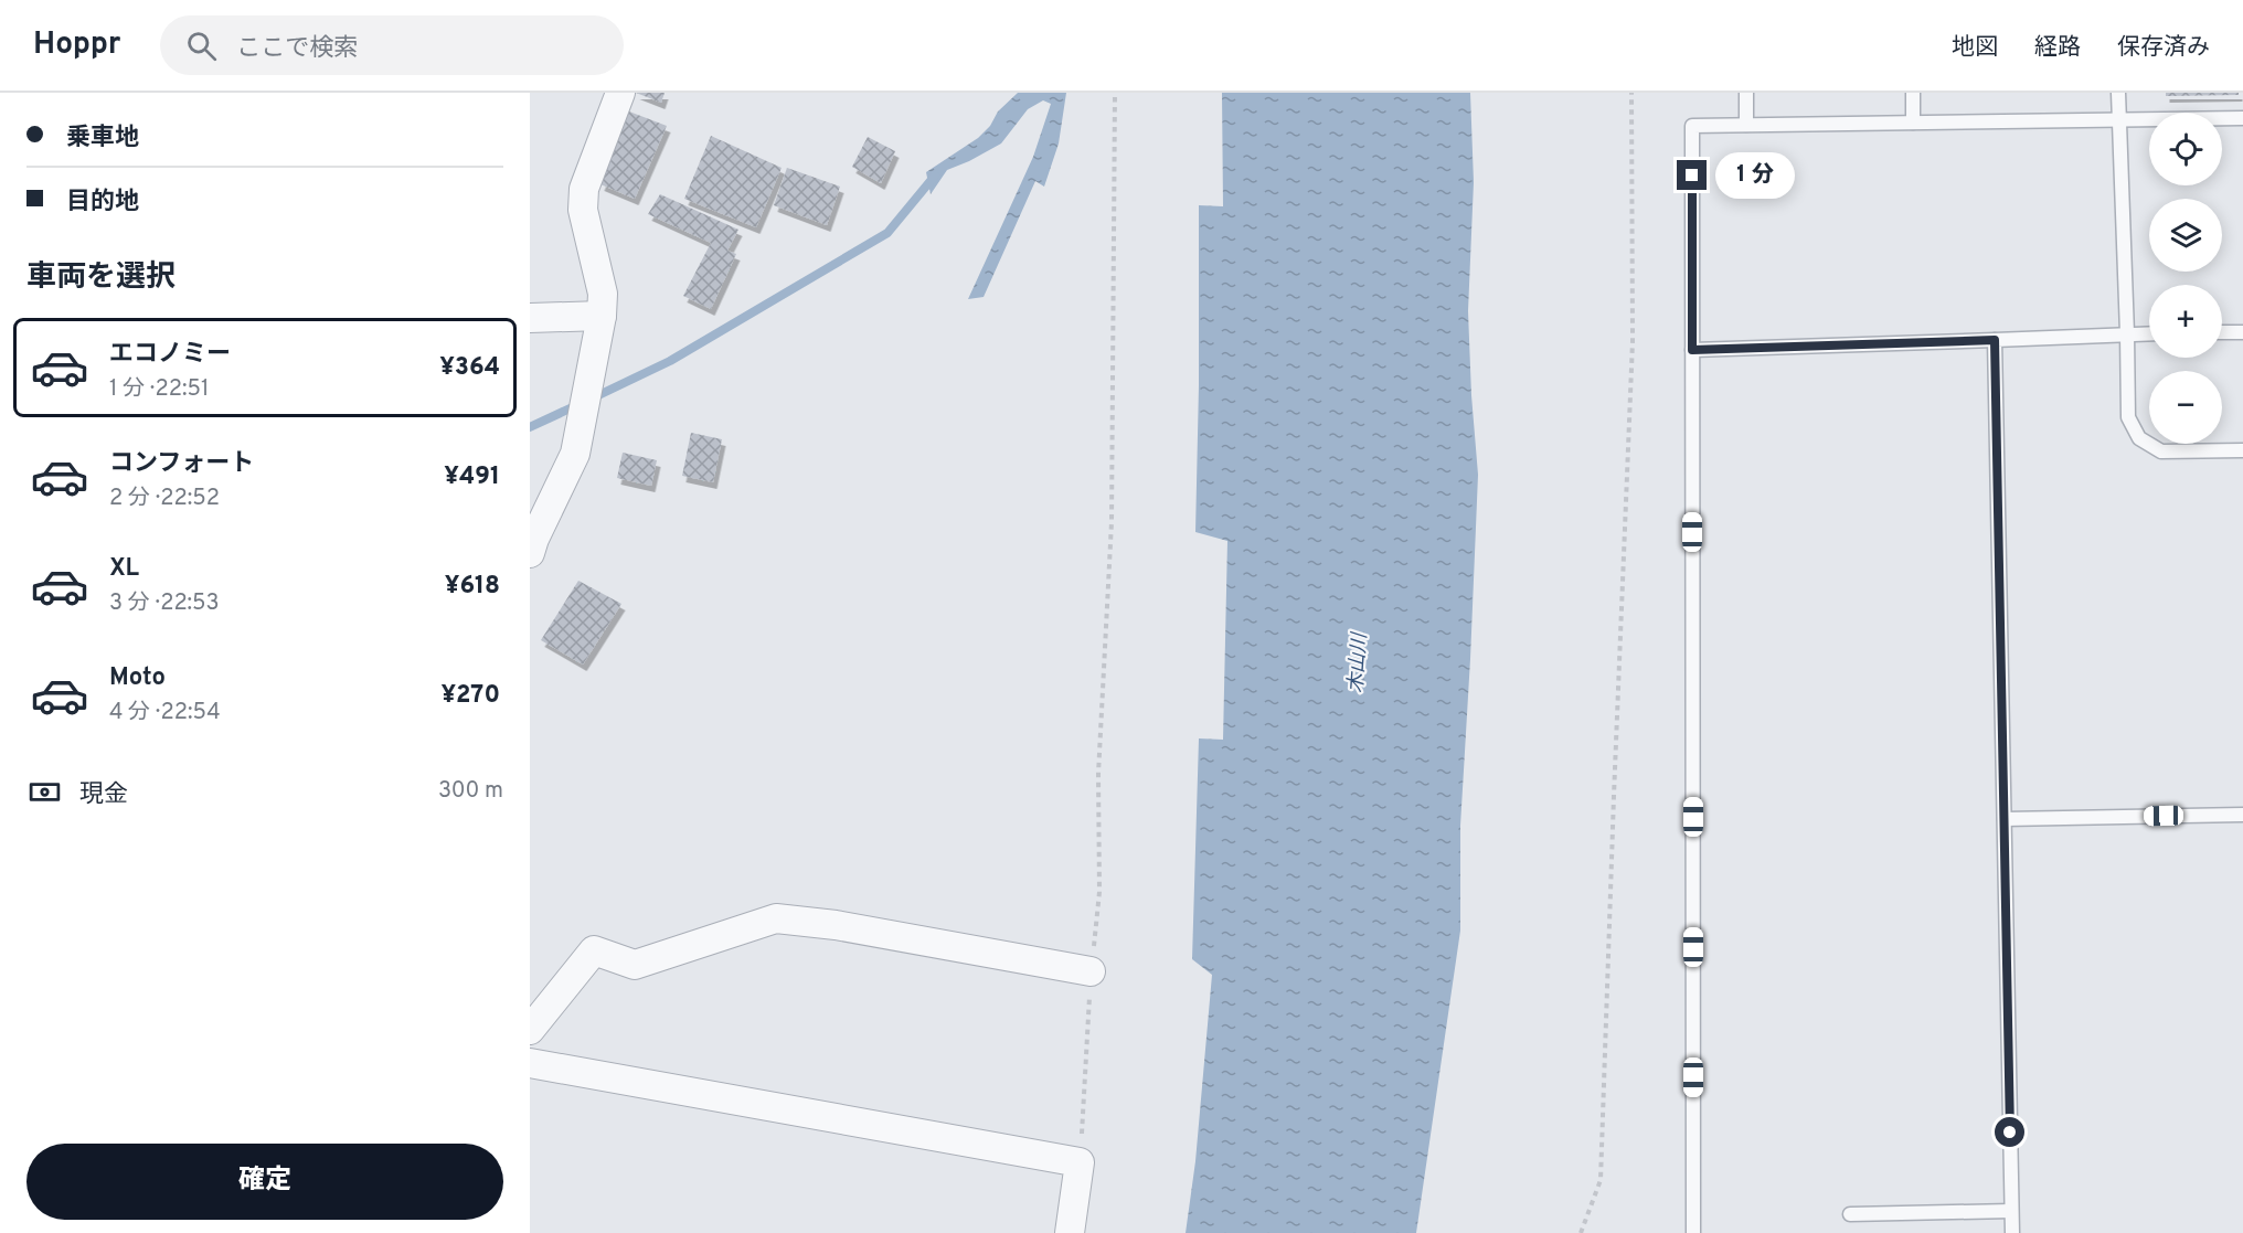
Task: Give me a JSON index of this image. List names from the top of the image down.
{
  "water": ["木山川"],
  "page": {
    "header": "Hoppr",
    "search": "ここで検索",
    "nav": ["地図", "経路", "保存済み"],
    "banner": ["乗車地", "目的地"],
    "map_buttons": ["+", "−"],
    "bubble": "1 分",
    "heading": "車両を選択",
    "list": [
      {
        "name": "エコノミー",
        "note": "1 分 · 22:51",
        "value": "¥364"
      },
      {
        "name": "コンフォート",
        "note": "2 分 · 22:52",
        "value": "¥491"
      },
      {
        "name": "XL",
        "note": "3 分 · 22:53",
        "value": "¥618"
      },
      {
        "name": "Moto",
        "note": "4 分 · 22:54",
        "value": "¥270"
      }
    ],
    "pay": ["現金", "300 m"],
    "buttons": "確定"
  }
}
